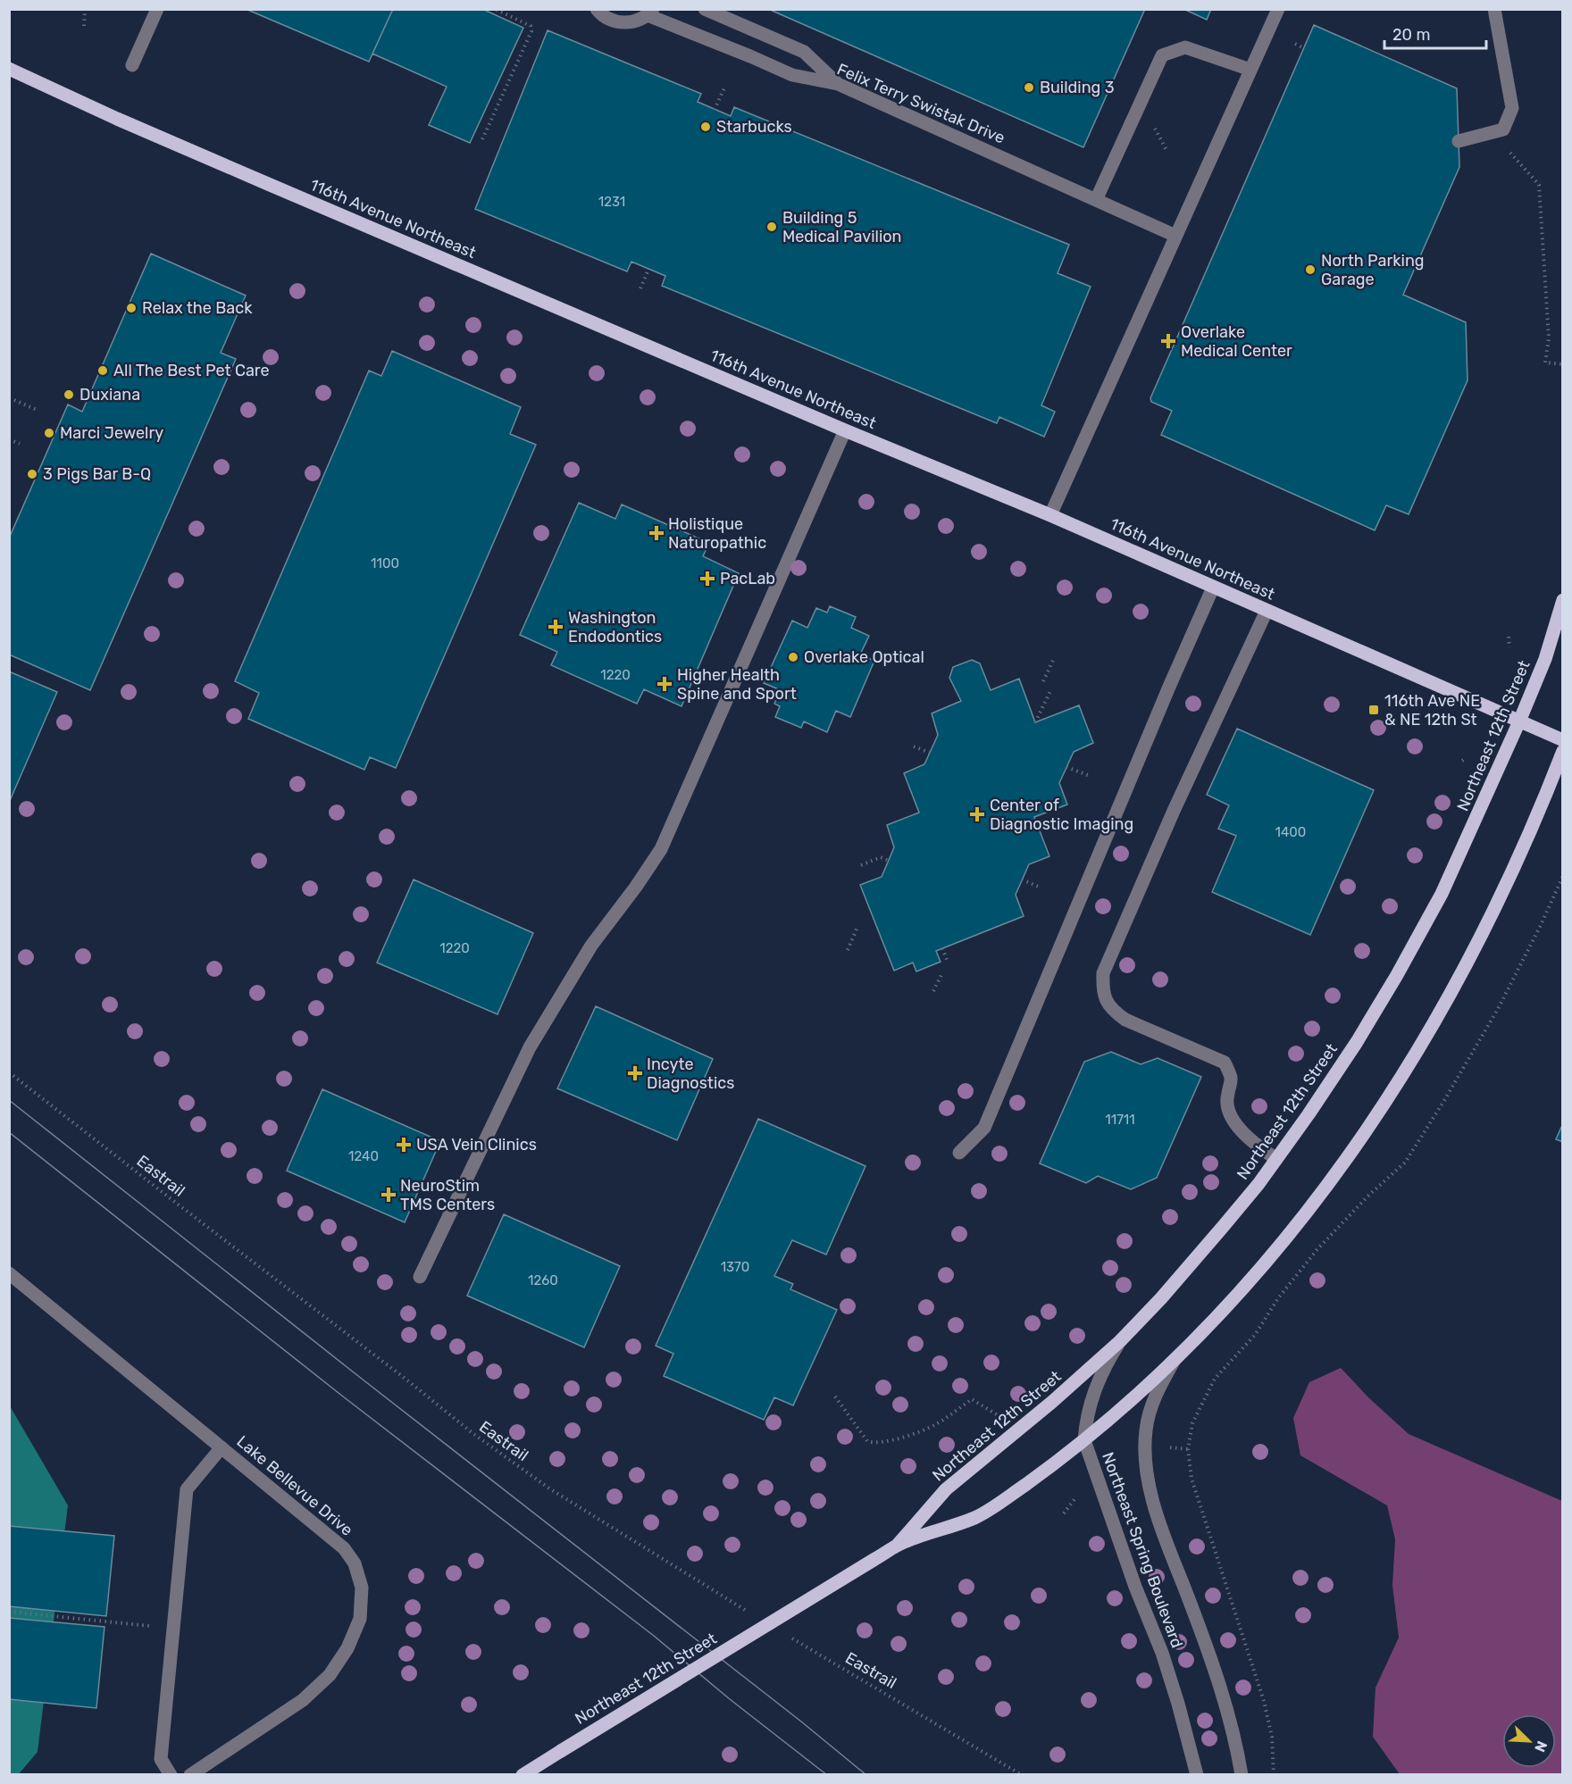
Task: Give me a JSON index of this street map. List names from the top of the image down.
{
  "streets": {
    "main road": ["116th Avenue Northeast", "Northeast 12th Street"],
    "street": ["Felix Terry Swistak Drive", "Lake Bellevue Drive", "Northeast Spring Boulevard"],
    "path": ["Eastrail"]
  },
  "crossings": [
    ["116th Avenue Northeast", "Northeast 12th Street"],
    ["Northeast 12th Street", "Northeast Spring Boulevard"]
  ],
  "places": {
    "other": [
      "Building 3",
      "Starbucks",
      "Building 5 Medical Pavilion",
      "North Parking Garage",
      "Relax the Back",
      "All The Best Pet Care",
      "Duxiana",
      "Marci Jewelry",
      "3 Pigs Bar B-Q",
      "Overlake Optical"
    ],
    "health": [
      "Overlake Medical Center",
      "Holistique Naturopathic",
      "PacLab",
      "Washington Endodontics",
      "Higher Health Spine and Sport",
      "Center of Diagnostic Imaging",
      "Incyte Diagnostics",
      "USA Vein Clinics",
      "NeuroStim TMS Centers"
    ],
    "transit": ["116th Ave NE & NE 12th St"]
  },
  "house_numbers": [
    "1231",
    "1100",
    "1220",
    "1400",
    "1220",
    "11711",
    "1240",
    "1370",
    "1260"
  ],
  "scale_bar": "20 m",
  "north": "bottom right"
}
